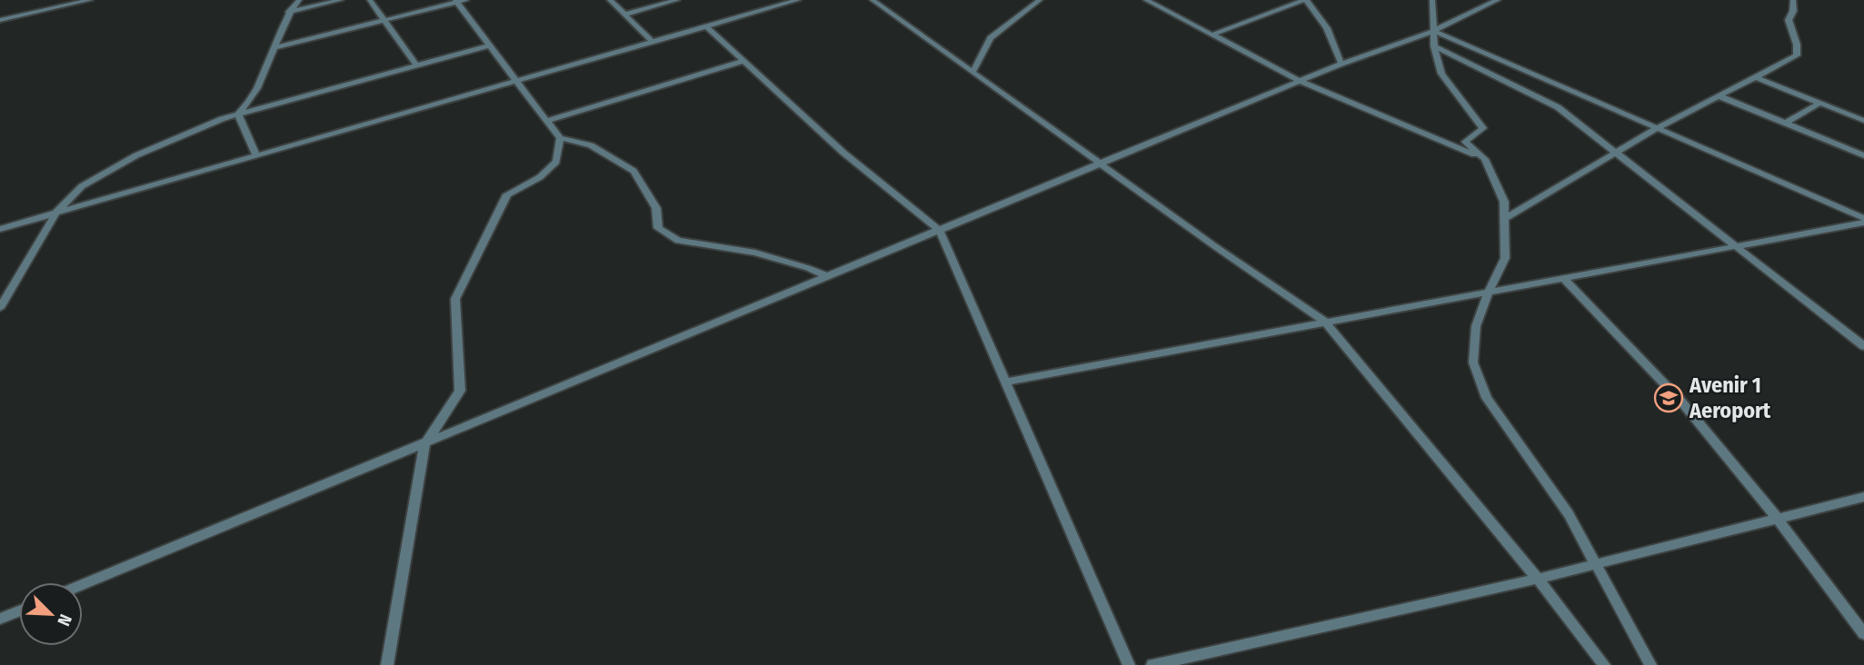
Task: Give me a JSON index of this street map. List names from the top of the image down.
{
  "places": {
    "school or university": ["Avenir 1 Aeroport"]
  },
  "north": "bottom right"
}
